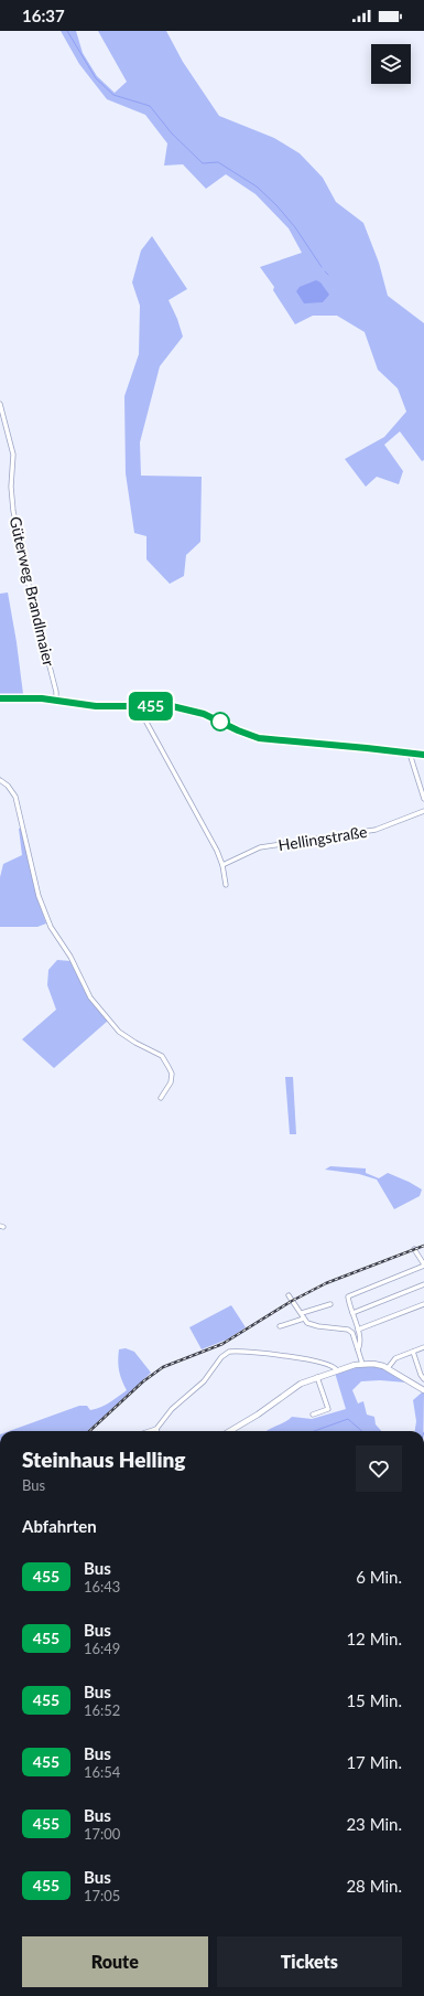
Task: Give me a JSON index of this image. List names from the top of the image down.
{
  "streets": {
    "street": ["Güterweg Brandlmaier", "Hellingstraße"]
  },
  "lines": ["bus line 455"],
  "page": {
    "status": "16:37",
    "on_map": "455",
    "heading": [
      ["Steinhaus Helling", "Bus"],
      "Abfahrten"
    ],
    "list": [
      {
        "mark": "455",
        "name": "Bus",
        "note": "16:43",
        "value": "6 Min."
      },
      {
        "mark": "455",
        "name": "Bus",
        "note": "16:49",
        "value": "12 Min."
      },
      {
        "mark": "455",
        "name": "Bus",
        "note": "16:52",
        "value": "15 Min."
      },
      {
        "mark": "455",
        "name": "Bus",
        "note": "16:54",
        "value": "17 Min."
      },
      {
        "mark": "455",
        "name": "Bus",
        "note": "17:00",
        "value": "23 Min."
      },
      {
        "mark": "455",
        "name": "Bus",
        "note": "17:05",
        "value": "28 Min."
      }
    ],
    "buttons": ["Route", "Tickets"]
  }
}
